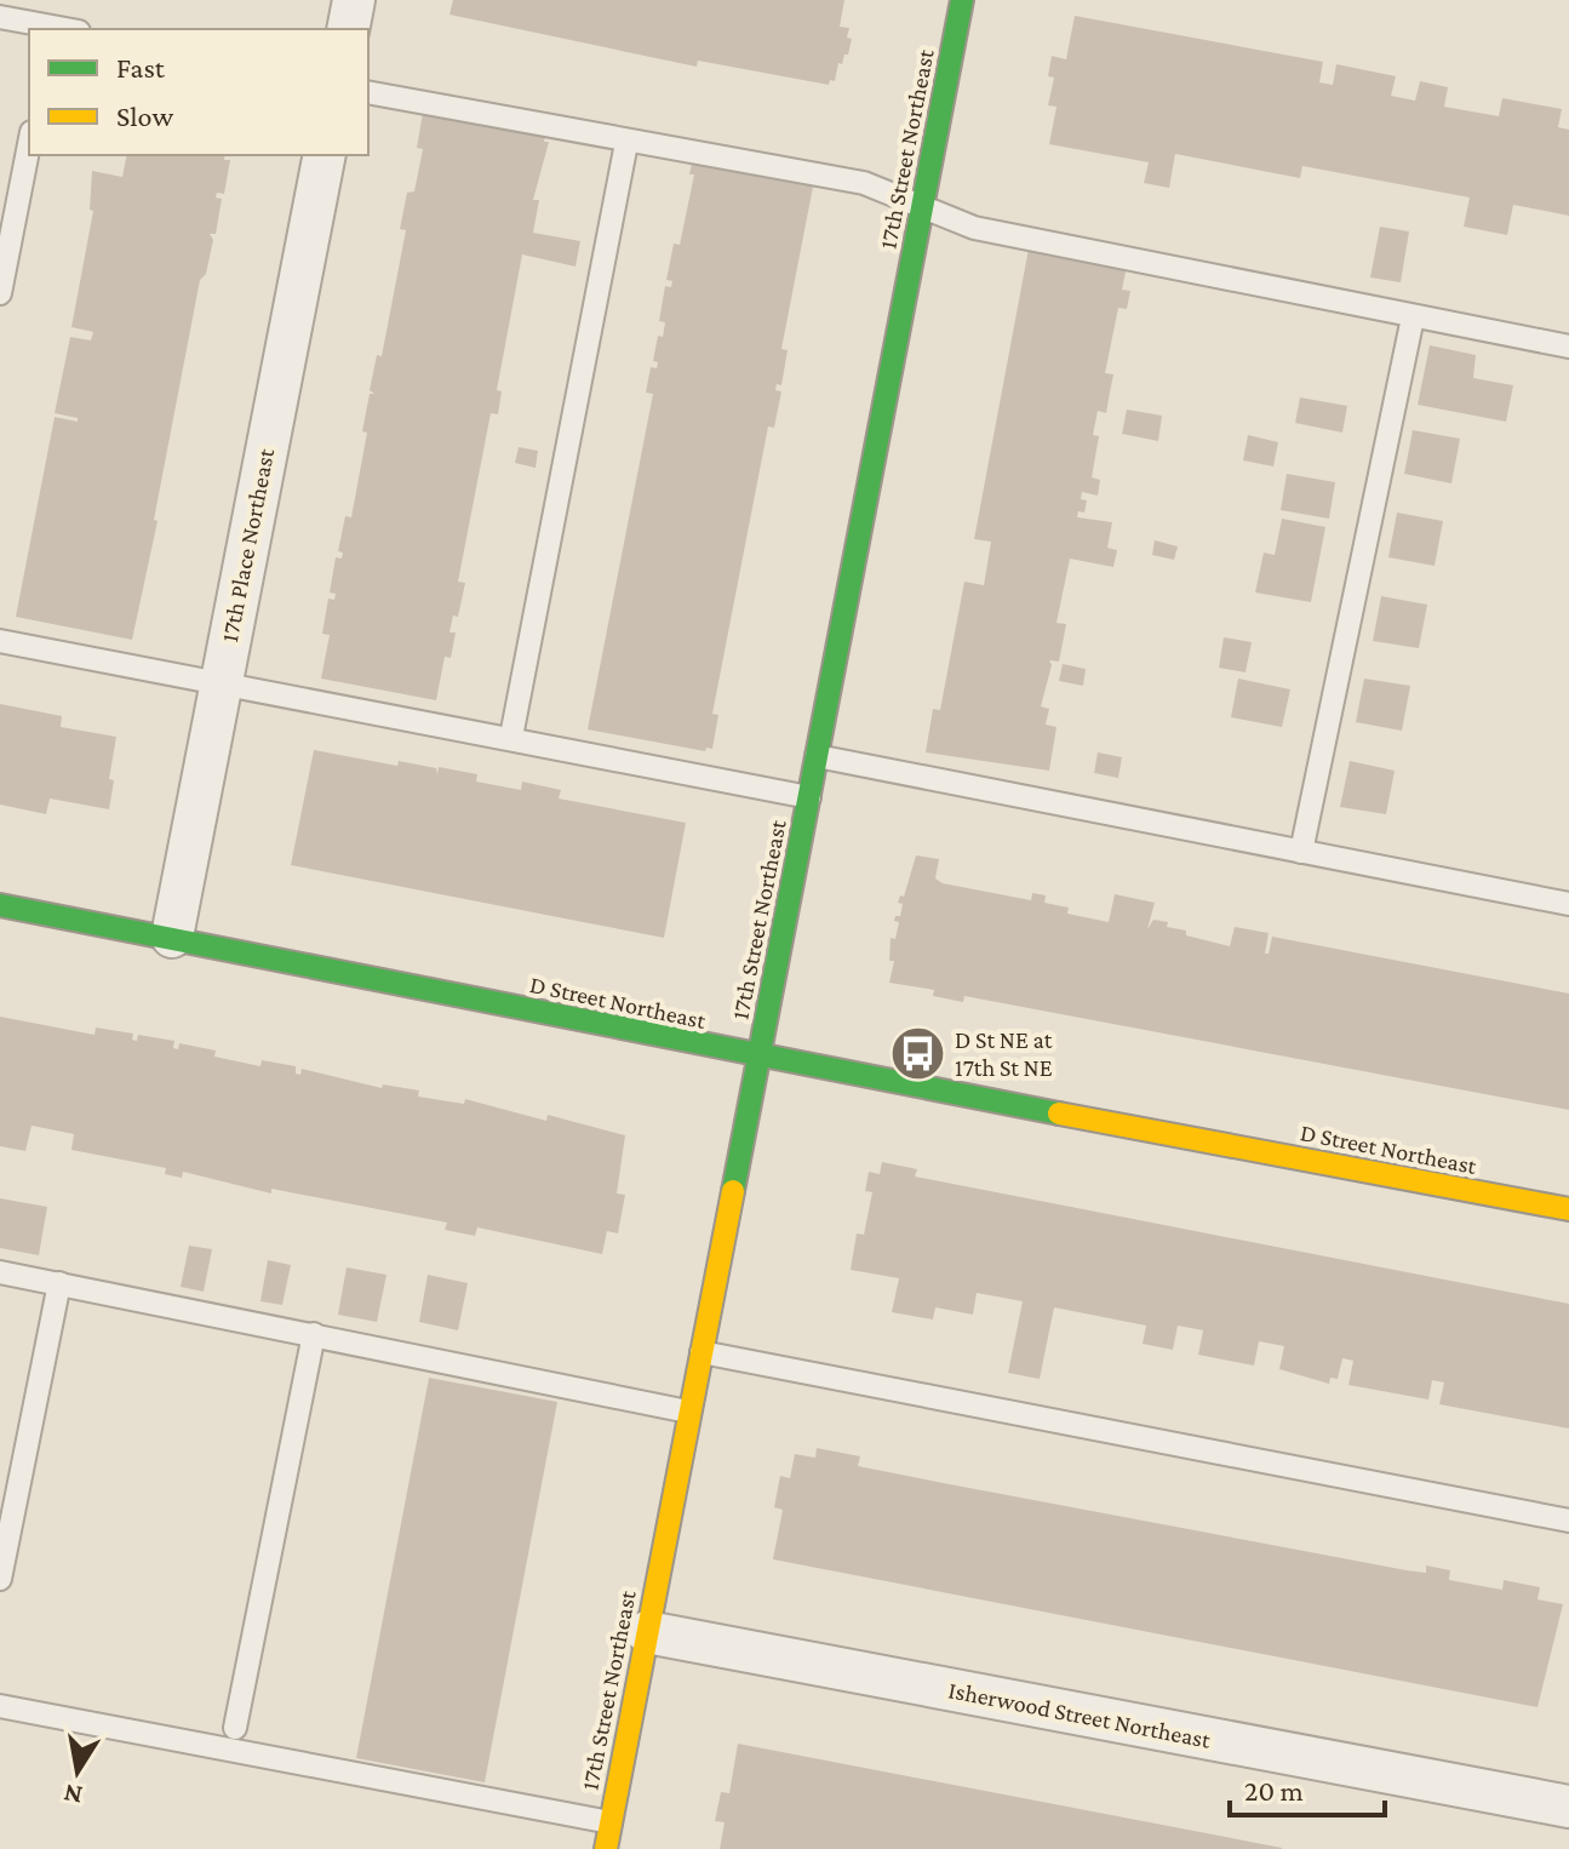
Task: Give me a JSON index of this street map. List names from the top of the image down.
{
  "streets": {
    "main road": ["17th Street Northeast", "D Street Northeast"],
    "street": ["17th Place Northeast", "Isherwood Street Northeast"]
  },
  "crossings": [
    ["17th Street Northeast", "D Street Northeast"],
    ["17th Street Northeast", "Isherwood Street Northeast"],
    ["17th Place Northeast", "D Street Northeast"]
  ],
  "places": {
    "bus stop": ["D St NE at 17th St NE"]
  },
  "legend": ["Fast", "Slow"],
  "scale_bar": "20 m",
  "north": "bottom"
}
